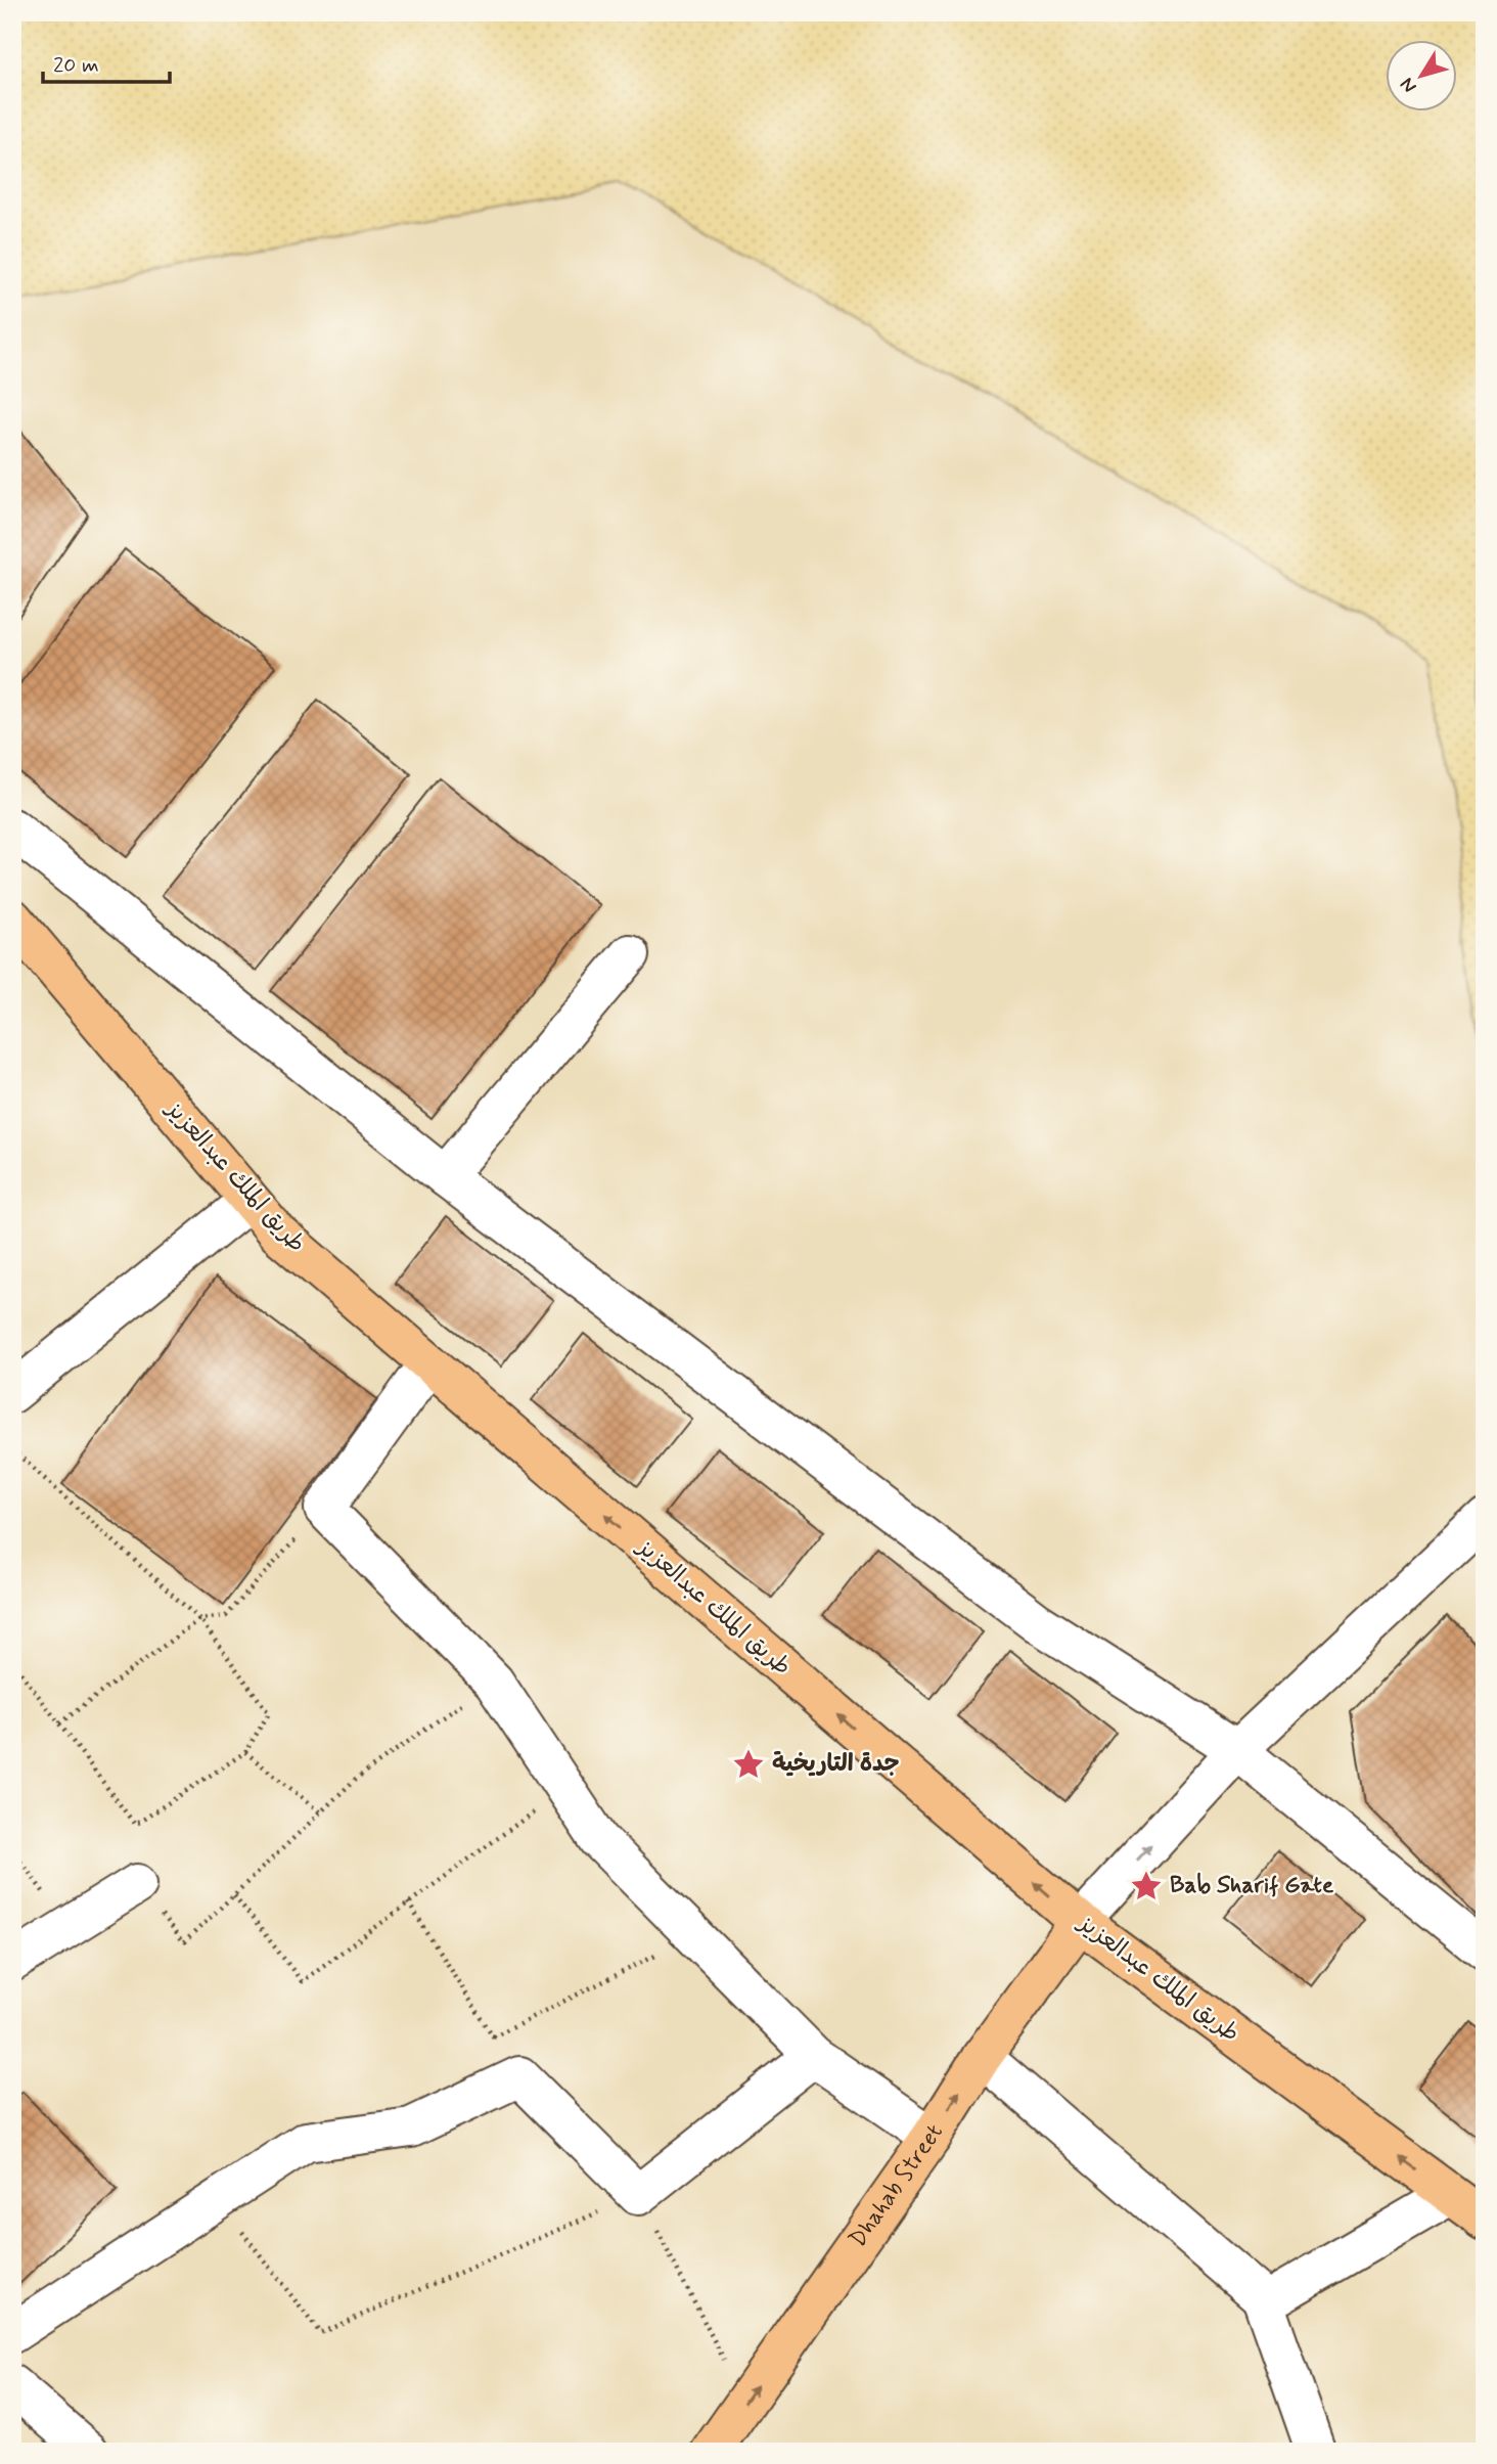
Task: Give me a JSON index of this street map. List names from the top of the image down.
{
  "streets": {
    "main road": ["طريق الملك عبدالعزيز", "Dhahab Street"]
  },
  "crossings": [
    ["طريق الملك عبدالعزيز", "Dhahab Street"]
  ],
  "one_way": ["طريق الملك عبدالعزيز", "Dhahab Street"],
  "places": {
    "place": ["جدة التاريخية", "Bab Sharif Gate"]
  },
  "scale_bar": "20 m",
  "north": "bottom left"
}
